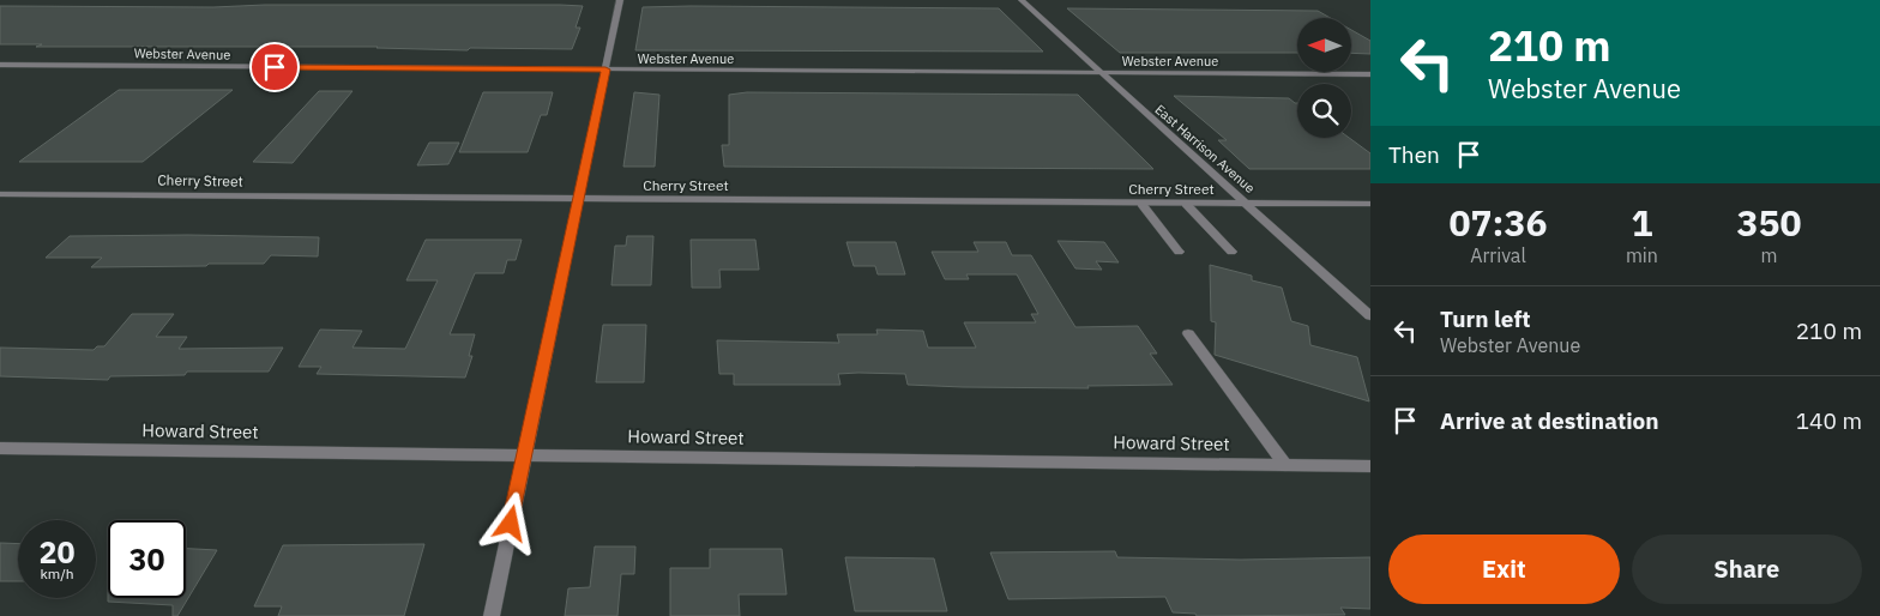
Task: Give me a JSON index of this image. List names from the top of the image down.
{
  "streets": {
    "street": [
      "Webster Avenue",
      "East Harrison Avenue",
      "Cherry Street",
      "Howard Street"
    ]
  },
  "crossings": [
    ["Webster Avenue", "East Harrison Avenue"],
    ["East Harrison Avenue", "Cherry Street"]
  ],
  "north": "left",
  "page": {
    "turn": ["210 m", "Webster Avenue"],
    "then": "Then",
    "eta": [
      "07:36",
      "Arrival",
      "1",
      "min",
      "350",
      "m"
    ],
    "list": [
      {
        "name": "Turn left",
        "note": "Webster Avenue",
        "value": "210 m"
      },
      {
        "name": "Arrive at destination",
        "value": "140 m"
      }
    ],
    "speed": "20 km/h",
    "limit": "30",
    "buttons": ["Exit", "Share"]
  }
}
